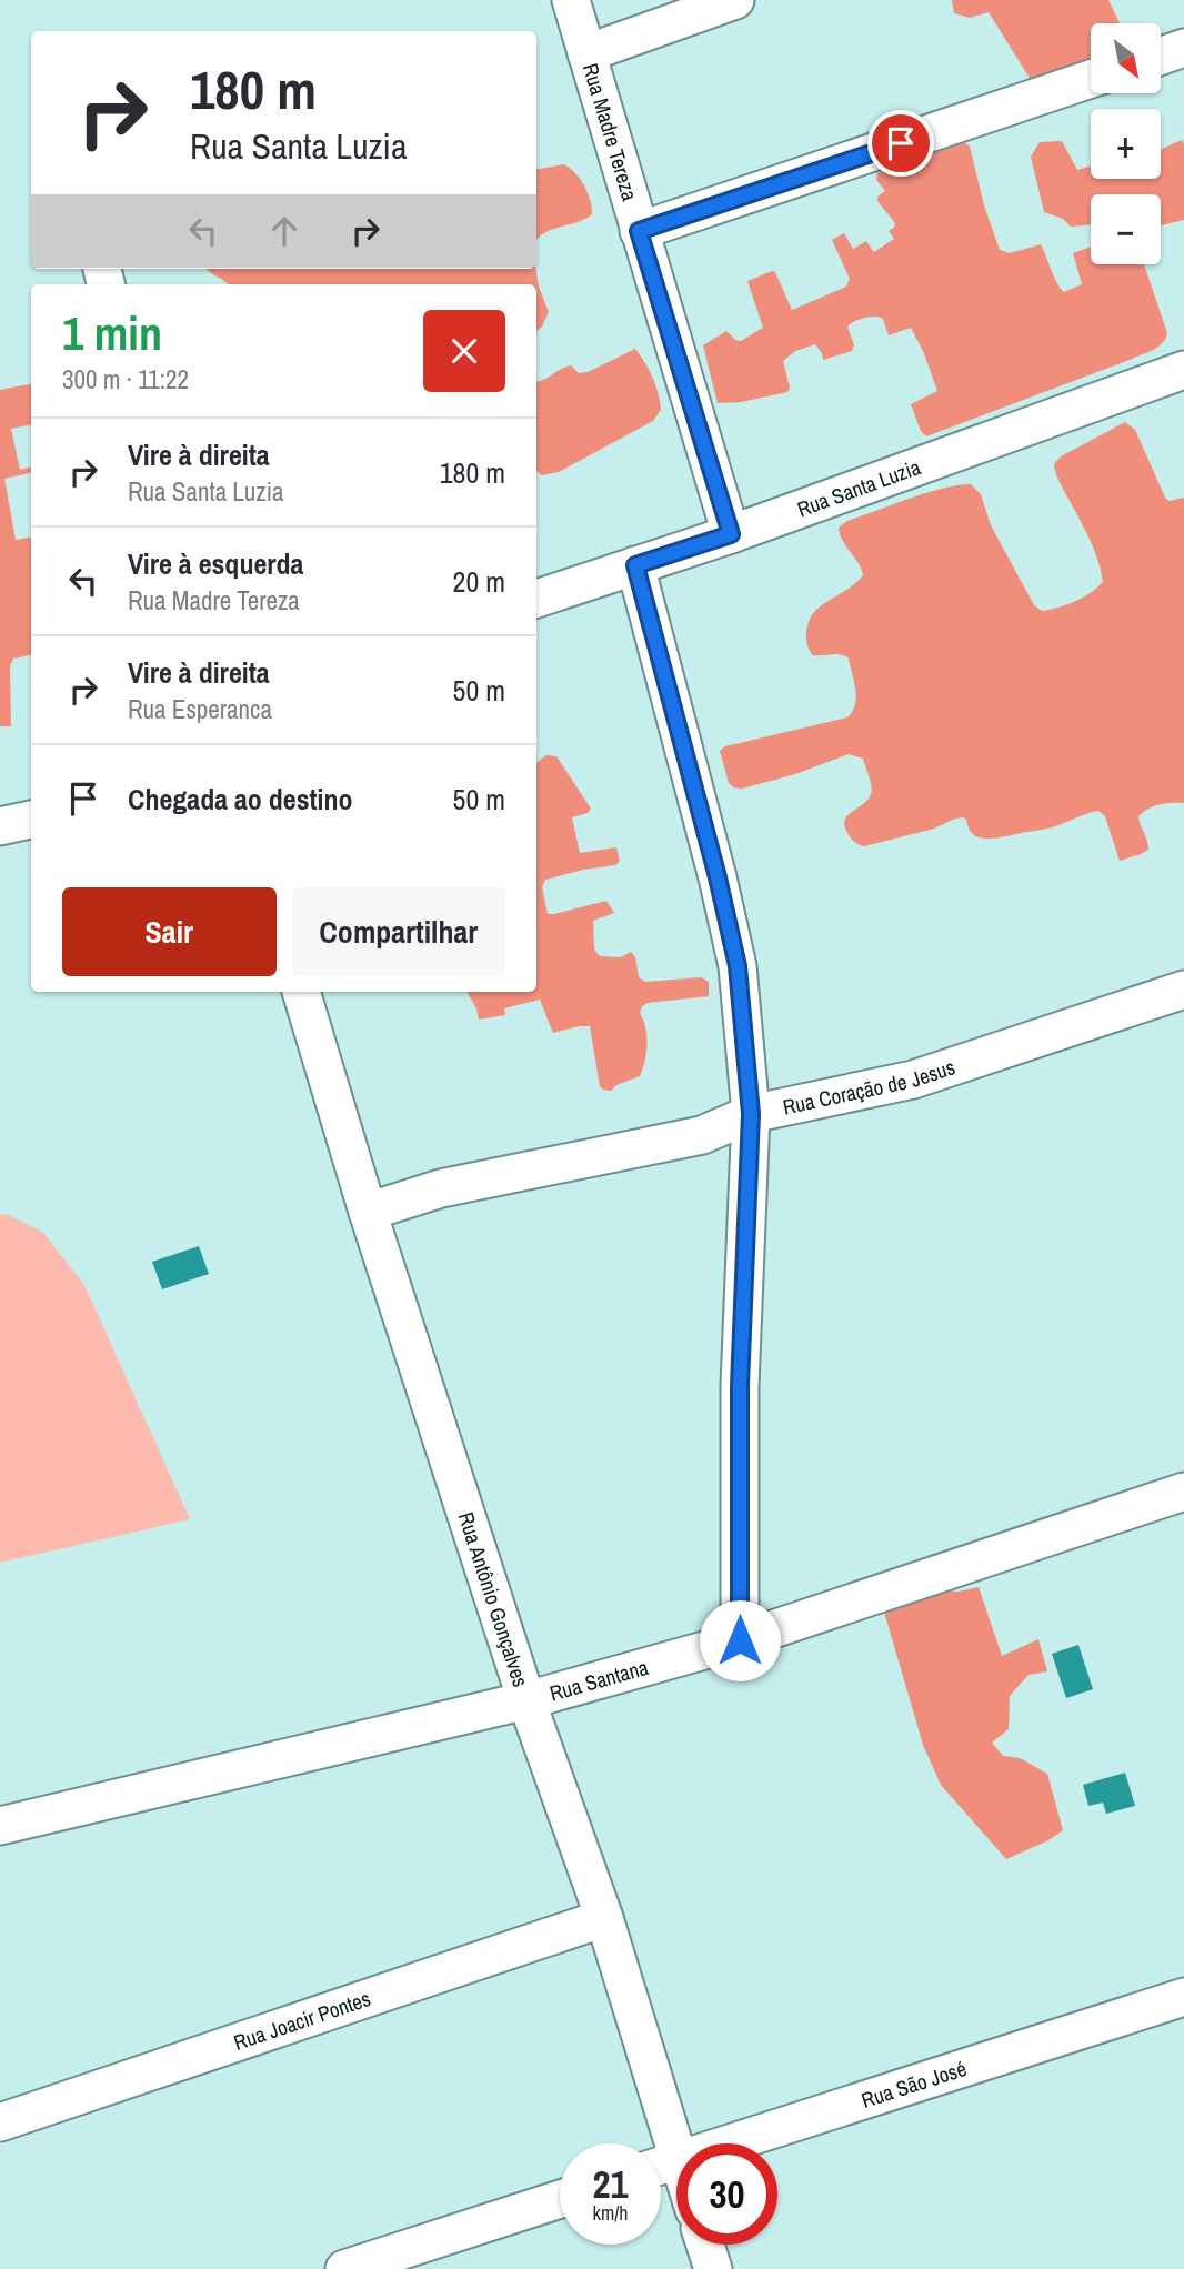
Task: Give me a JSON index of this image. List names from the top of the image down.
{
  "streets": {
    "street": [
      "Rua Madre Tereza",
      "Rua Santa Luzia",
      "Rua Coração de Jesus",
      "Rua Antônio Gonçalves",
      "Rua Santana",
      "Rua Joacir Pontes",
      "Rua São José"
    ]
  },
  "crossings": [
    ["Rua Madre Tereza", "Rua Santa Luzia"],
    ["Rua Coração de Jesus", "Rua Antônio Gonçalves"],
    ["Rua Antônio Gonçalves", "Rua Santana"],
    ["Rua Antônio Gonçalves", "Rua Joacir Pontes"]
  ],
  "north": "bottom right",
  "page": {
    "map_buttons": ["+", "−"],
    "turn": ["180 m", "Rua Santa Luzia"],
    "heading": ["1 min", "300 m · 11:22"],
    "list": [
      {
        "name": "Vire à direita",
        "note": "Rua Santa Luzia",
        "value": "180 m"
      },
      {
        "name": "Vire à esquerda",
        "note": "Rua Madre Tereza",
        "value": "20 m"
      },
      {
        "name": "Vire à direita",
        "note": "Rua Esperanca",
        "value": "50 m"
      },
      {
        "name": "Chegada ao destino",
        "value": "50 m"
      }
    ],
    "buttons": ["Sair", "Compartilhar"],
    "speed": "21 km/h",
    "limit": "30"
  }
}
